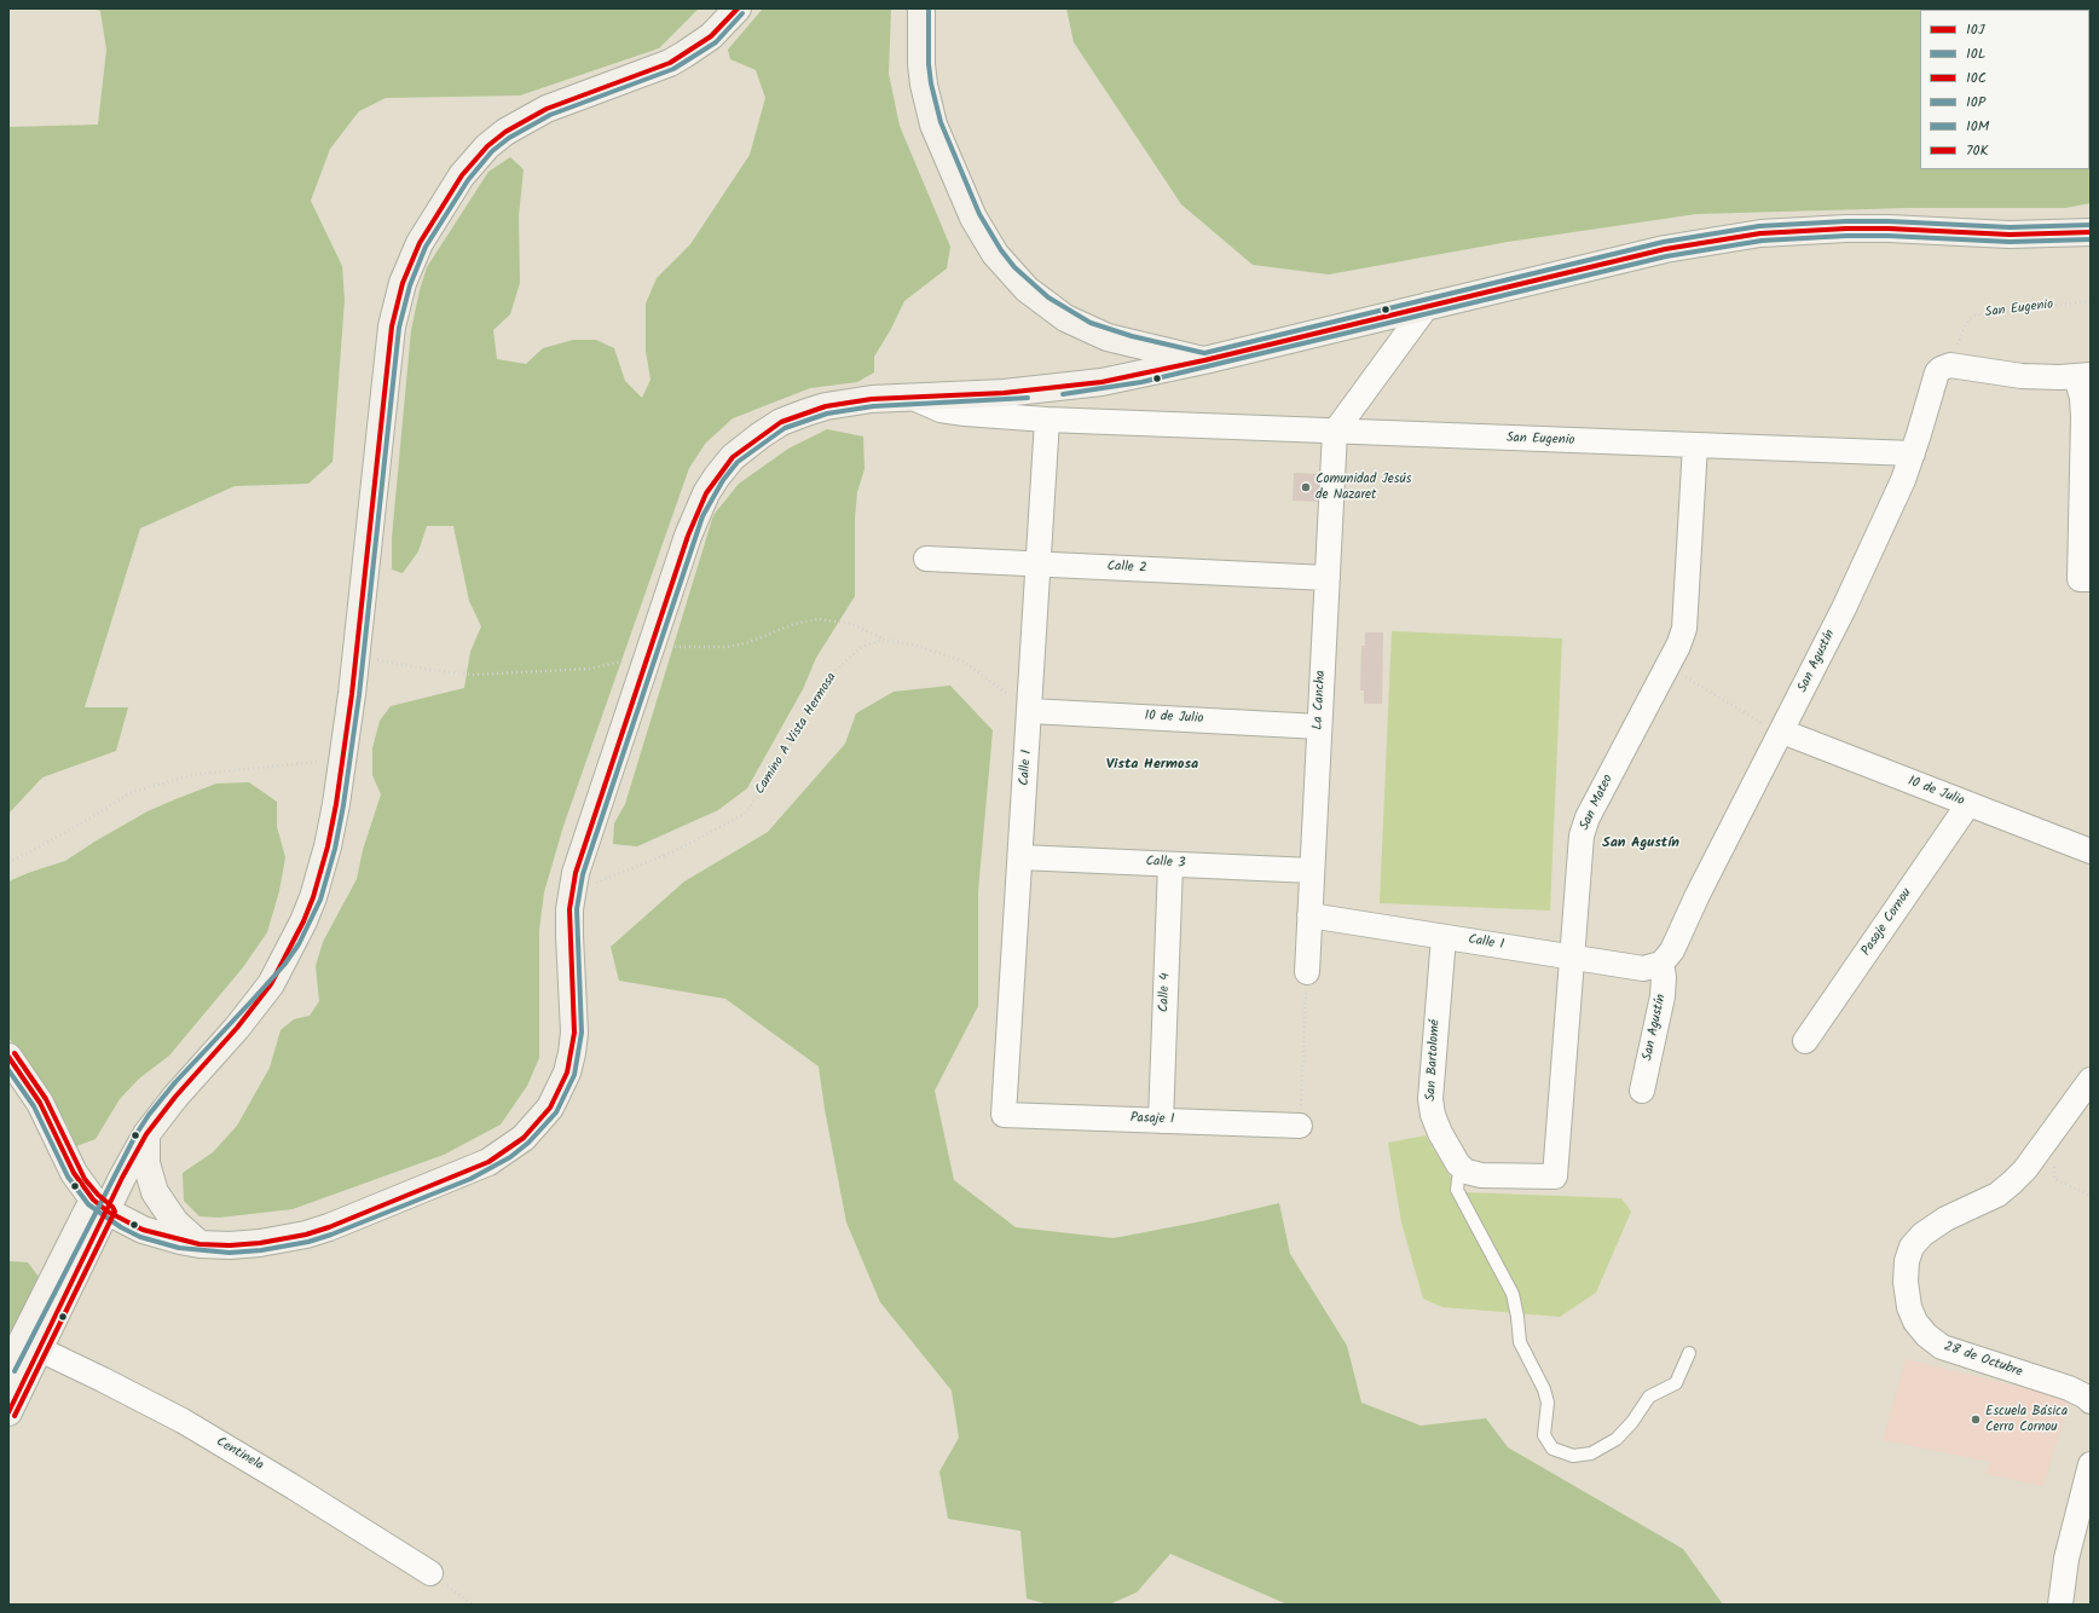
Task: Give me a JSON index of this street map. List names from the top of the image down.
{
  "streets": {
    "street": [
      "San Eugenio",
      "Calle 2",
      "San Agustín",
      "La Cancha",
      "10 de Julio",
      "Calle 1",
      "San Mateo",
      "Calle 3",
      "Pasaje Cornou",
      "Calle 4",
      "San Bartolomé",
      "Pasaje 1",
      "28 de Octubre",
      "Centinela"
    ],
    "path": ["Camino A Vista Hermosa"]
  },
  "crossings": [
    ["San Eugenio", "San Agustín"],
    ["San Eugenio", "La Cancha"],
    ["San Eugenio", "Calle 1"],
    ["San Eugenio", "San Mateo"],
    ["Calle 2", "La Cancha"],
    ["Calle 2", "Calle 1"],
    ["San Agustín", "10 de Julio"],
    ["San Agustín", "Calle 1"],
    ["La Cancha", "10 de Julio"],
    ["La Cancha", "Calle 1"],
    ["La Cancha", "Calle 3"],
    ["10 de Julio", "Calle 1"],
    ["10 de Julio", "Pasaje Cornou"],
    ["Calle 1", "San Mateo"],
    ["Calle 1", "Calle 3"],
    ["Calle 1", "San Bartolomé"],
    ["Calle 1", "Pasaje 1"],
    ["San Mateo", "San Bartolomé"],
    ["Calle 3", "Calle 4"],
    ["Calle 4", "Pasaje 1"]
  ],
  "districts": ["Vista Hermosa", "San Agustín"],
  "places": ["Comunidad Jesús de Nazaret", "Escuela Básica Cerro Cornou"],
  "lines": [
    "transit line 10C",
    "transit line 10M",
    "transit line 10P",
    "transit line 10J",
    "transit line 10L",
    "transit line 70K"
  ],
  "legend": [
    "10J",
    "10L",
    "10C",
    "10P",
    "10M",
    "70K"
  ]
}
